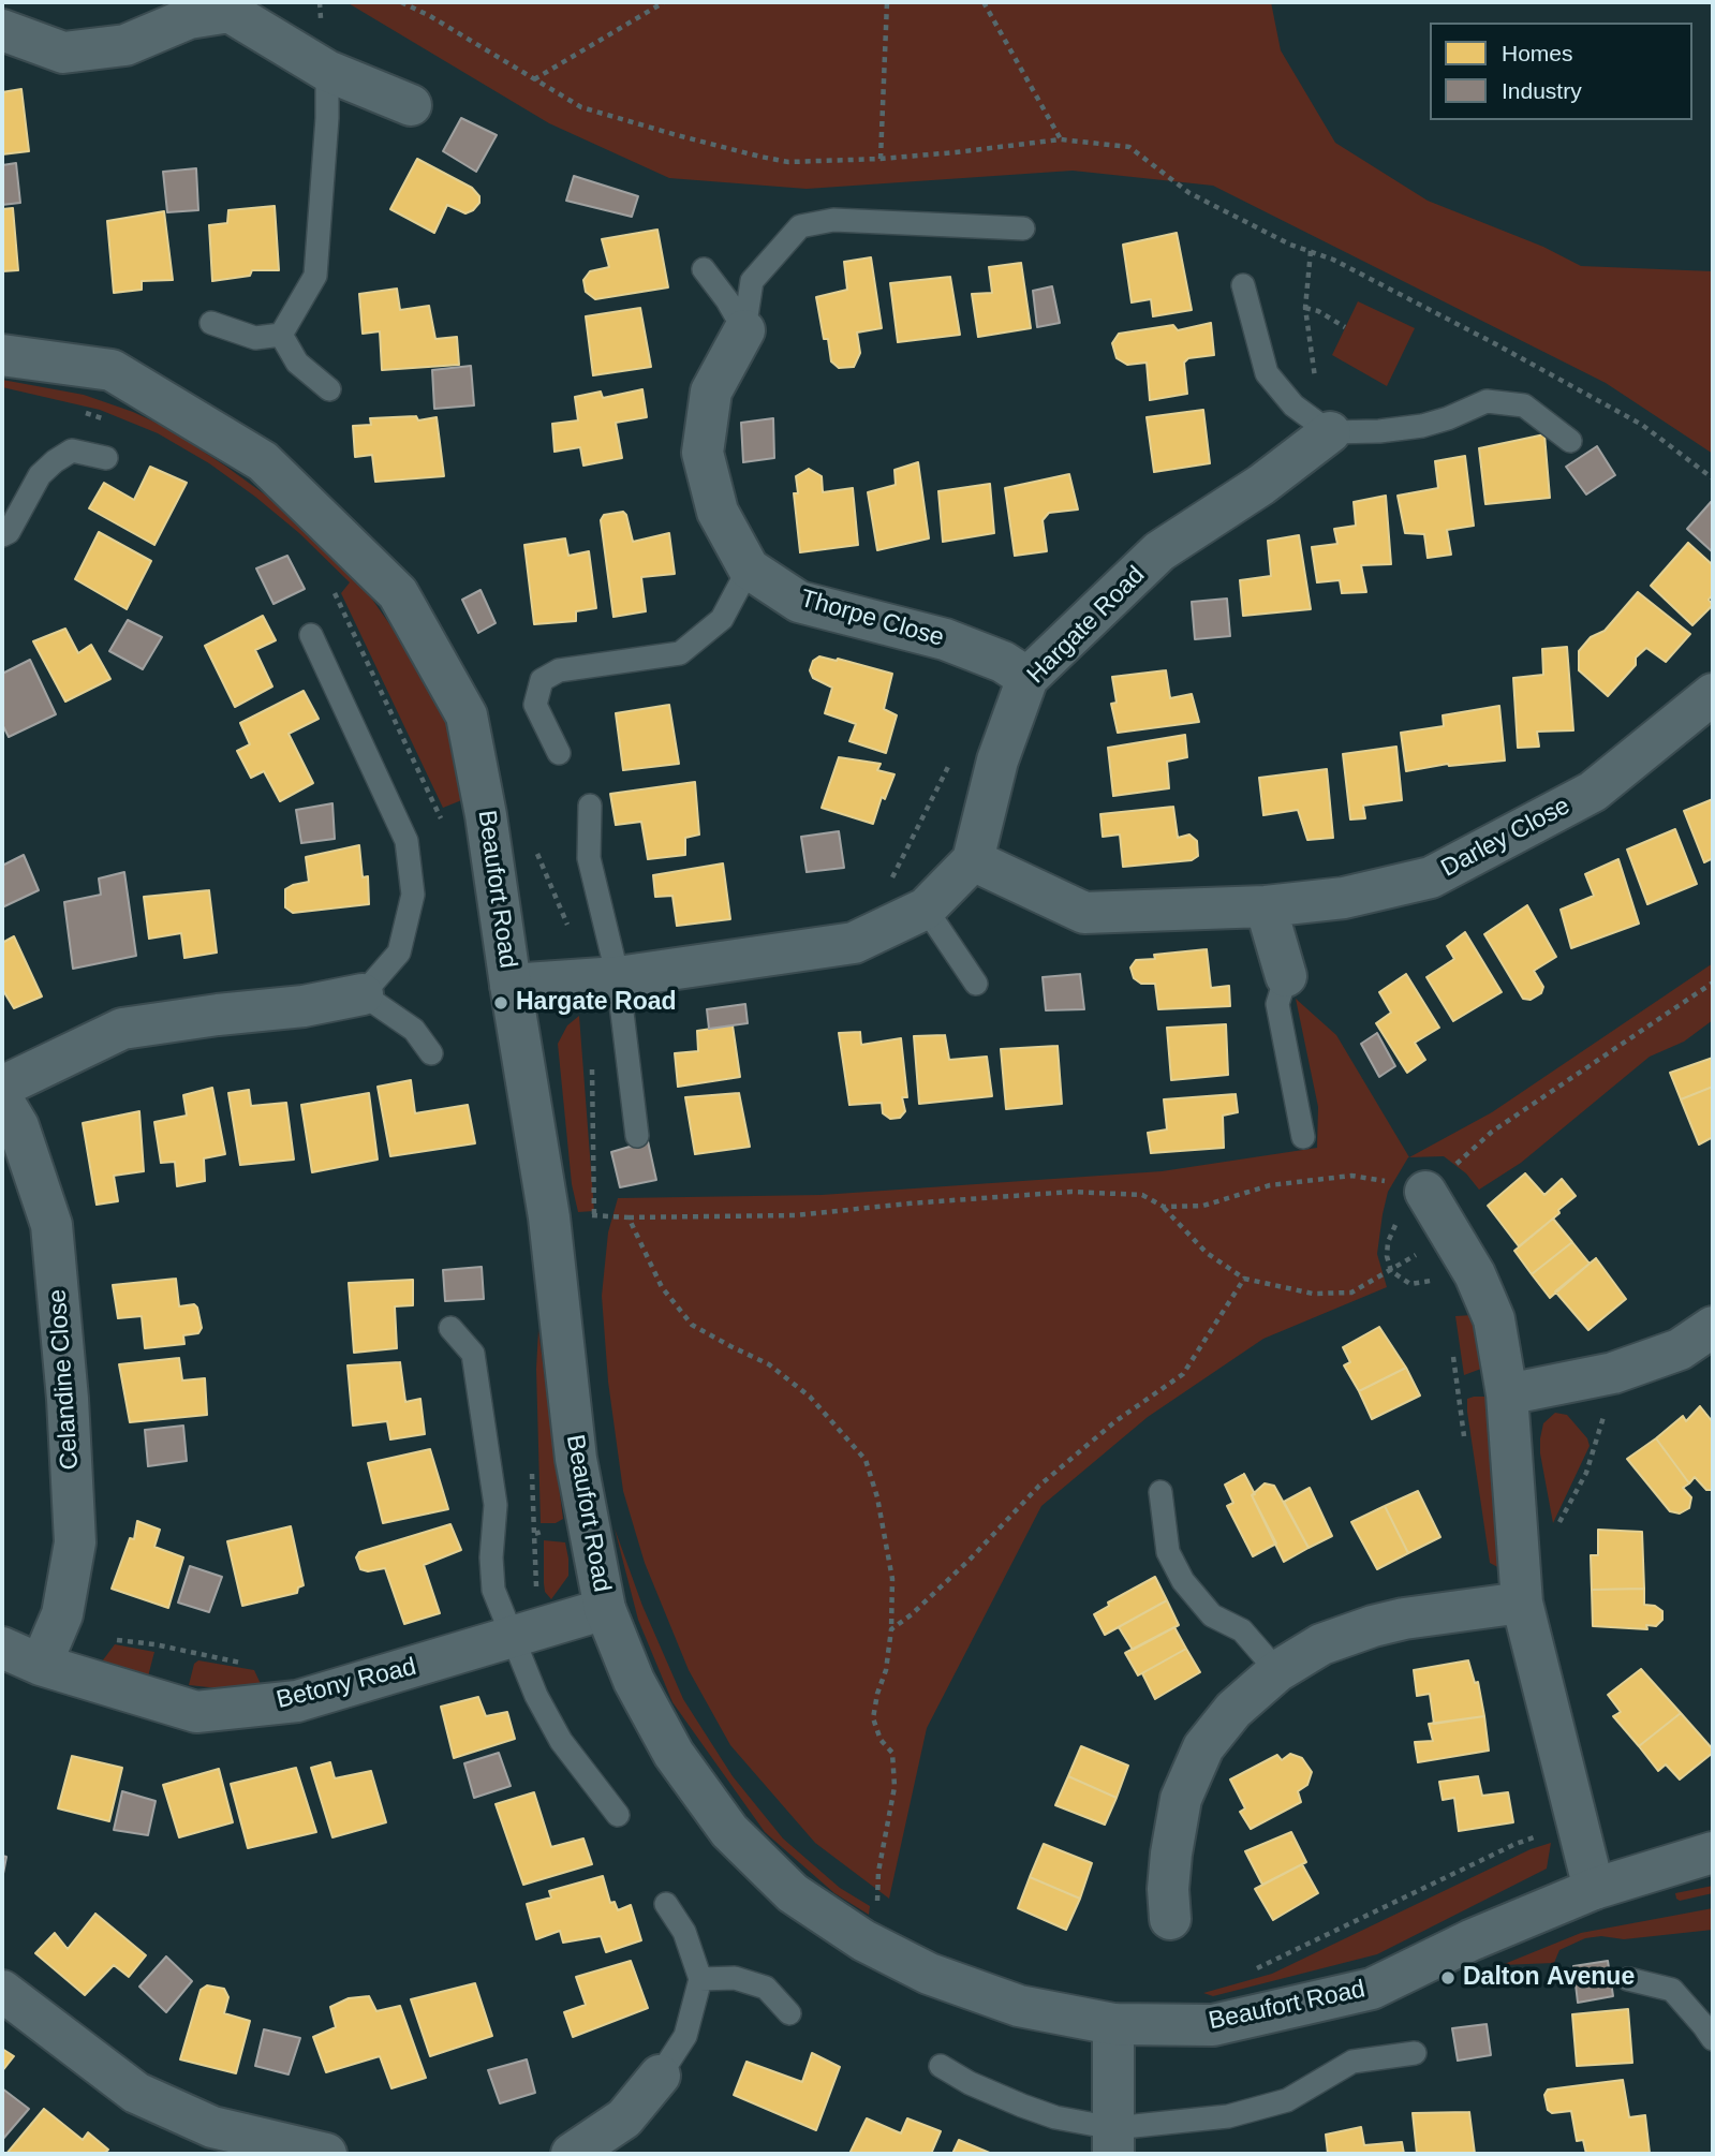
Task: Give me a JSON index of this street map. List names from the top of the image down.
{
  "streets": {
    "street": [
      "Thorpe Close",
      "Hargate Road",
      "Darley Close",
      "Beaufort Road",
      "Celandine Close",
      "Betony Road"
    ]
  },
  "crossings": [
    ["Thorpe Close", "Hargate Road"],
    ["Hargate Road", "Darley Close"],
    ["Beaufort Road", "Betony Road"],
    ["Celandine Close", "Betony Road"]
  ],
  "places": ["Hargate Road", "Dalton Avenue"],
  "legend": ["Homes", "Industry"]
}
